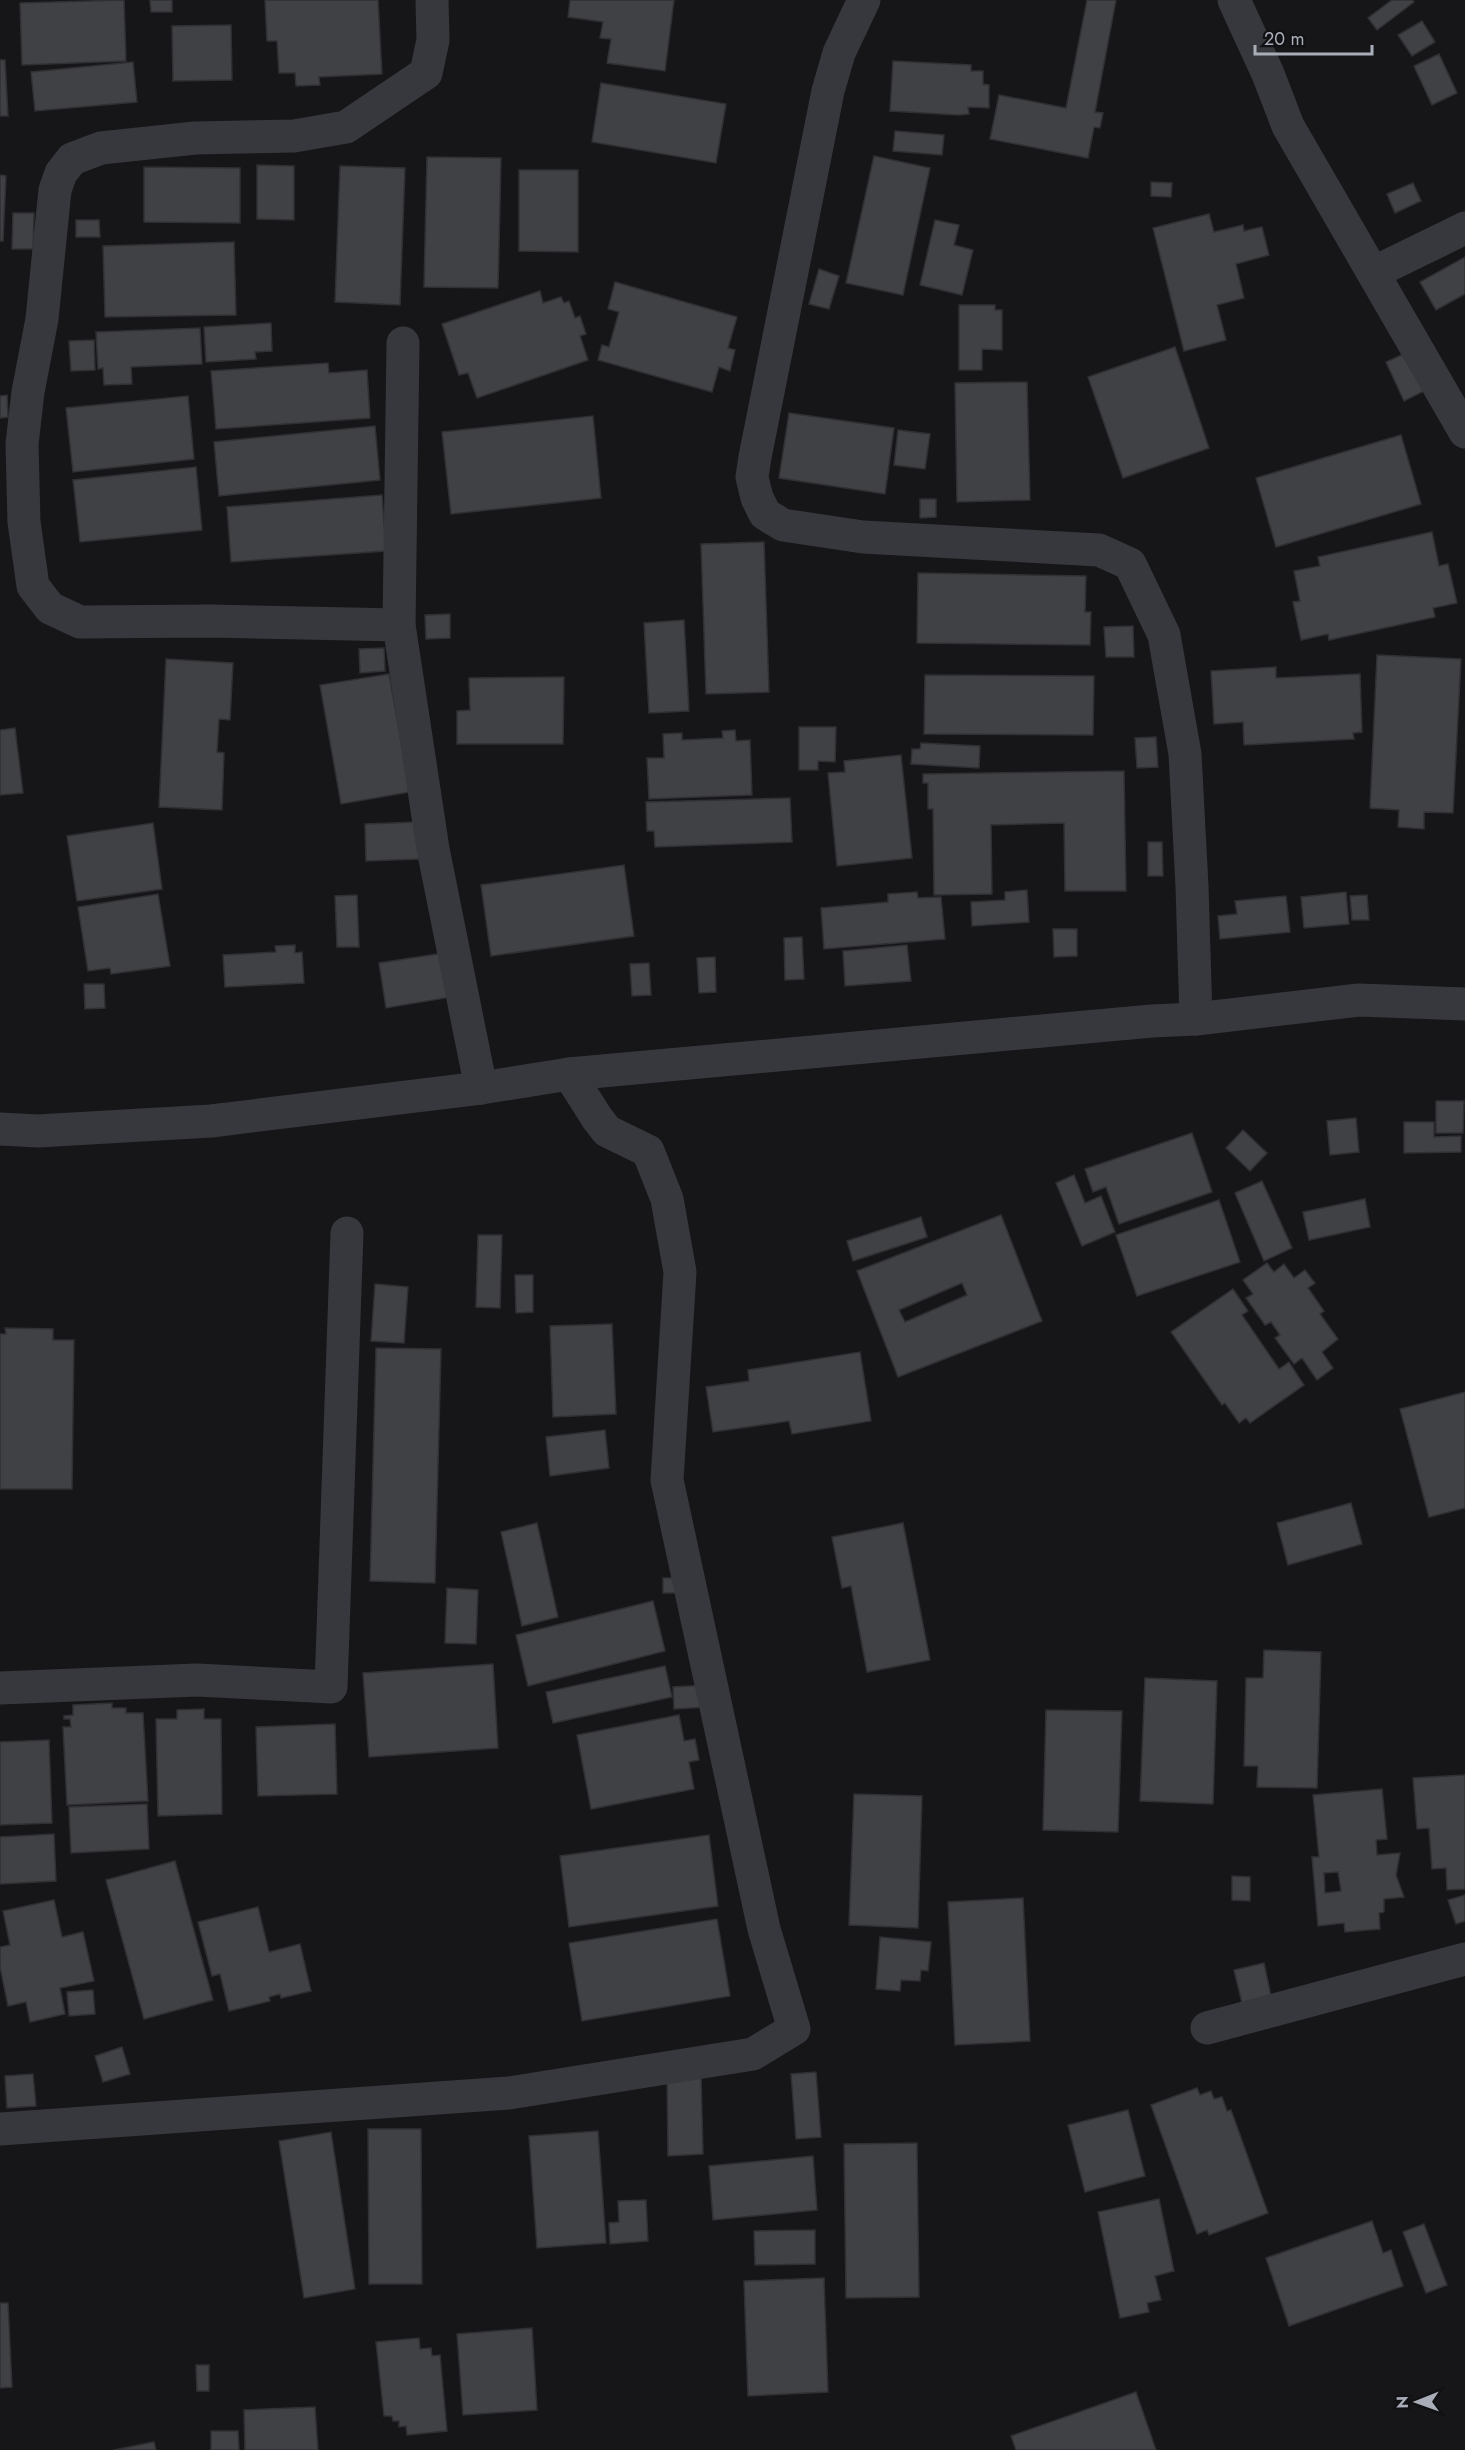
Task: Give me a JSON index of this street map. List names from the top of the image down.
{
  "scale_bar": "20 m",
  "north": "left"
}
